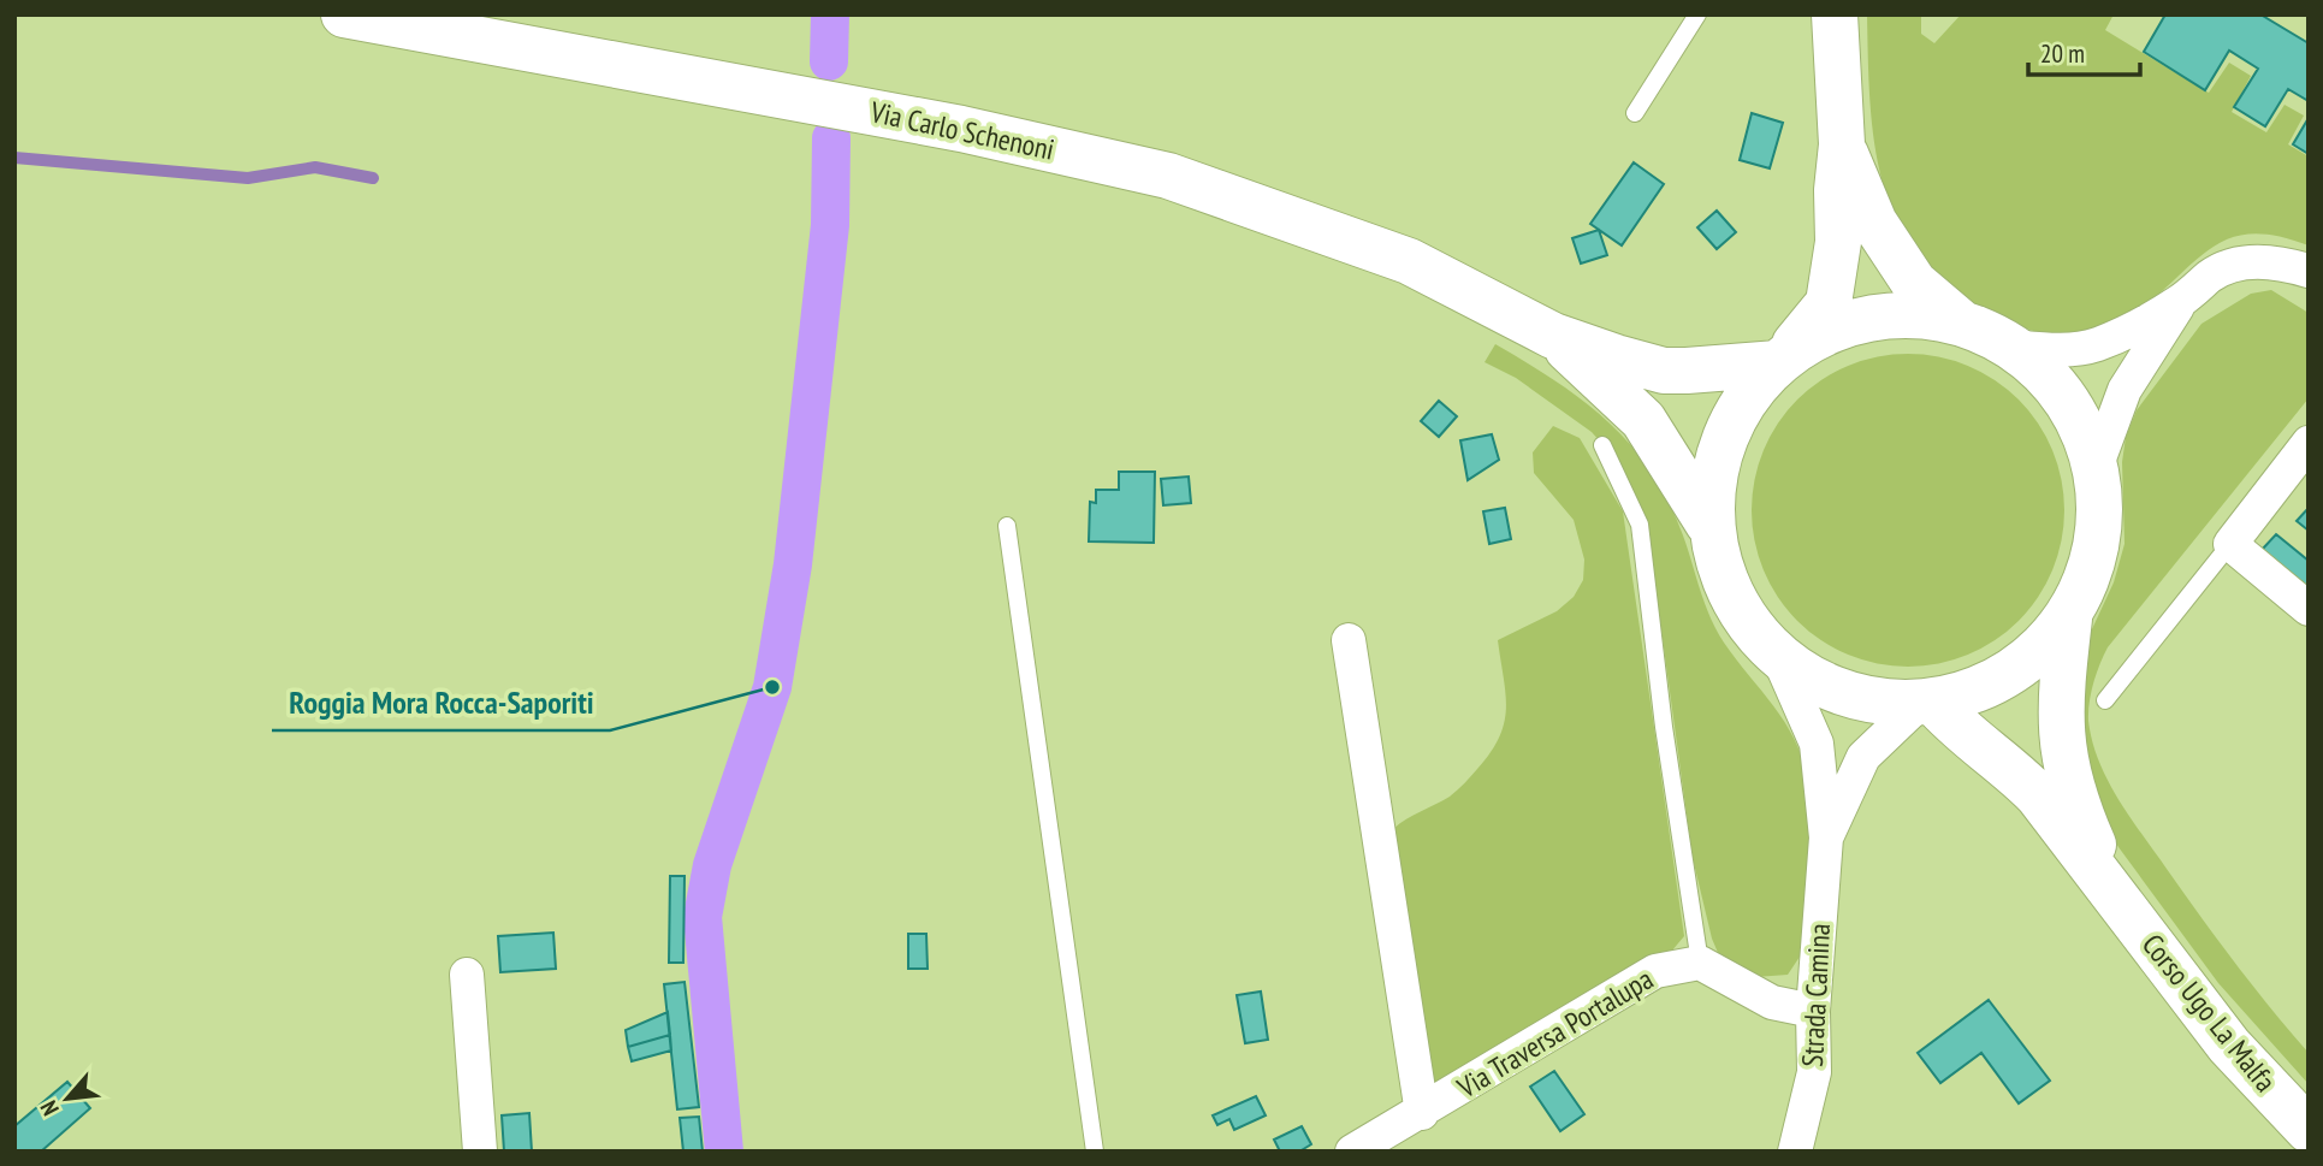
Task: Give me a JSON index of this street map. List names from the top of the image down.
{
  "streets": {
    "main road": ["Via Carlo Schenoni", "Corso Ugo La Malfa"],
    "street": ["Strada Camina", "Via Traversa Portalupa"]
  },
  "places": ["Roggia Mora Rocca-Saporiti"],
  "scale_bar": "20 m",
  "north": "bottom left"
}
